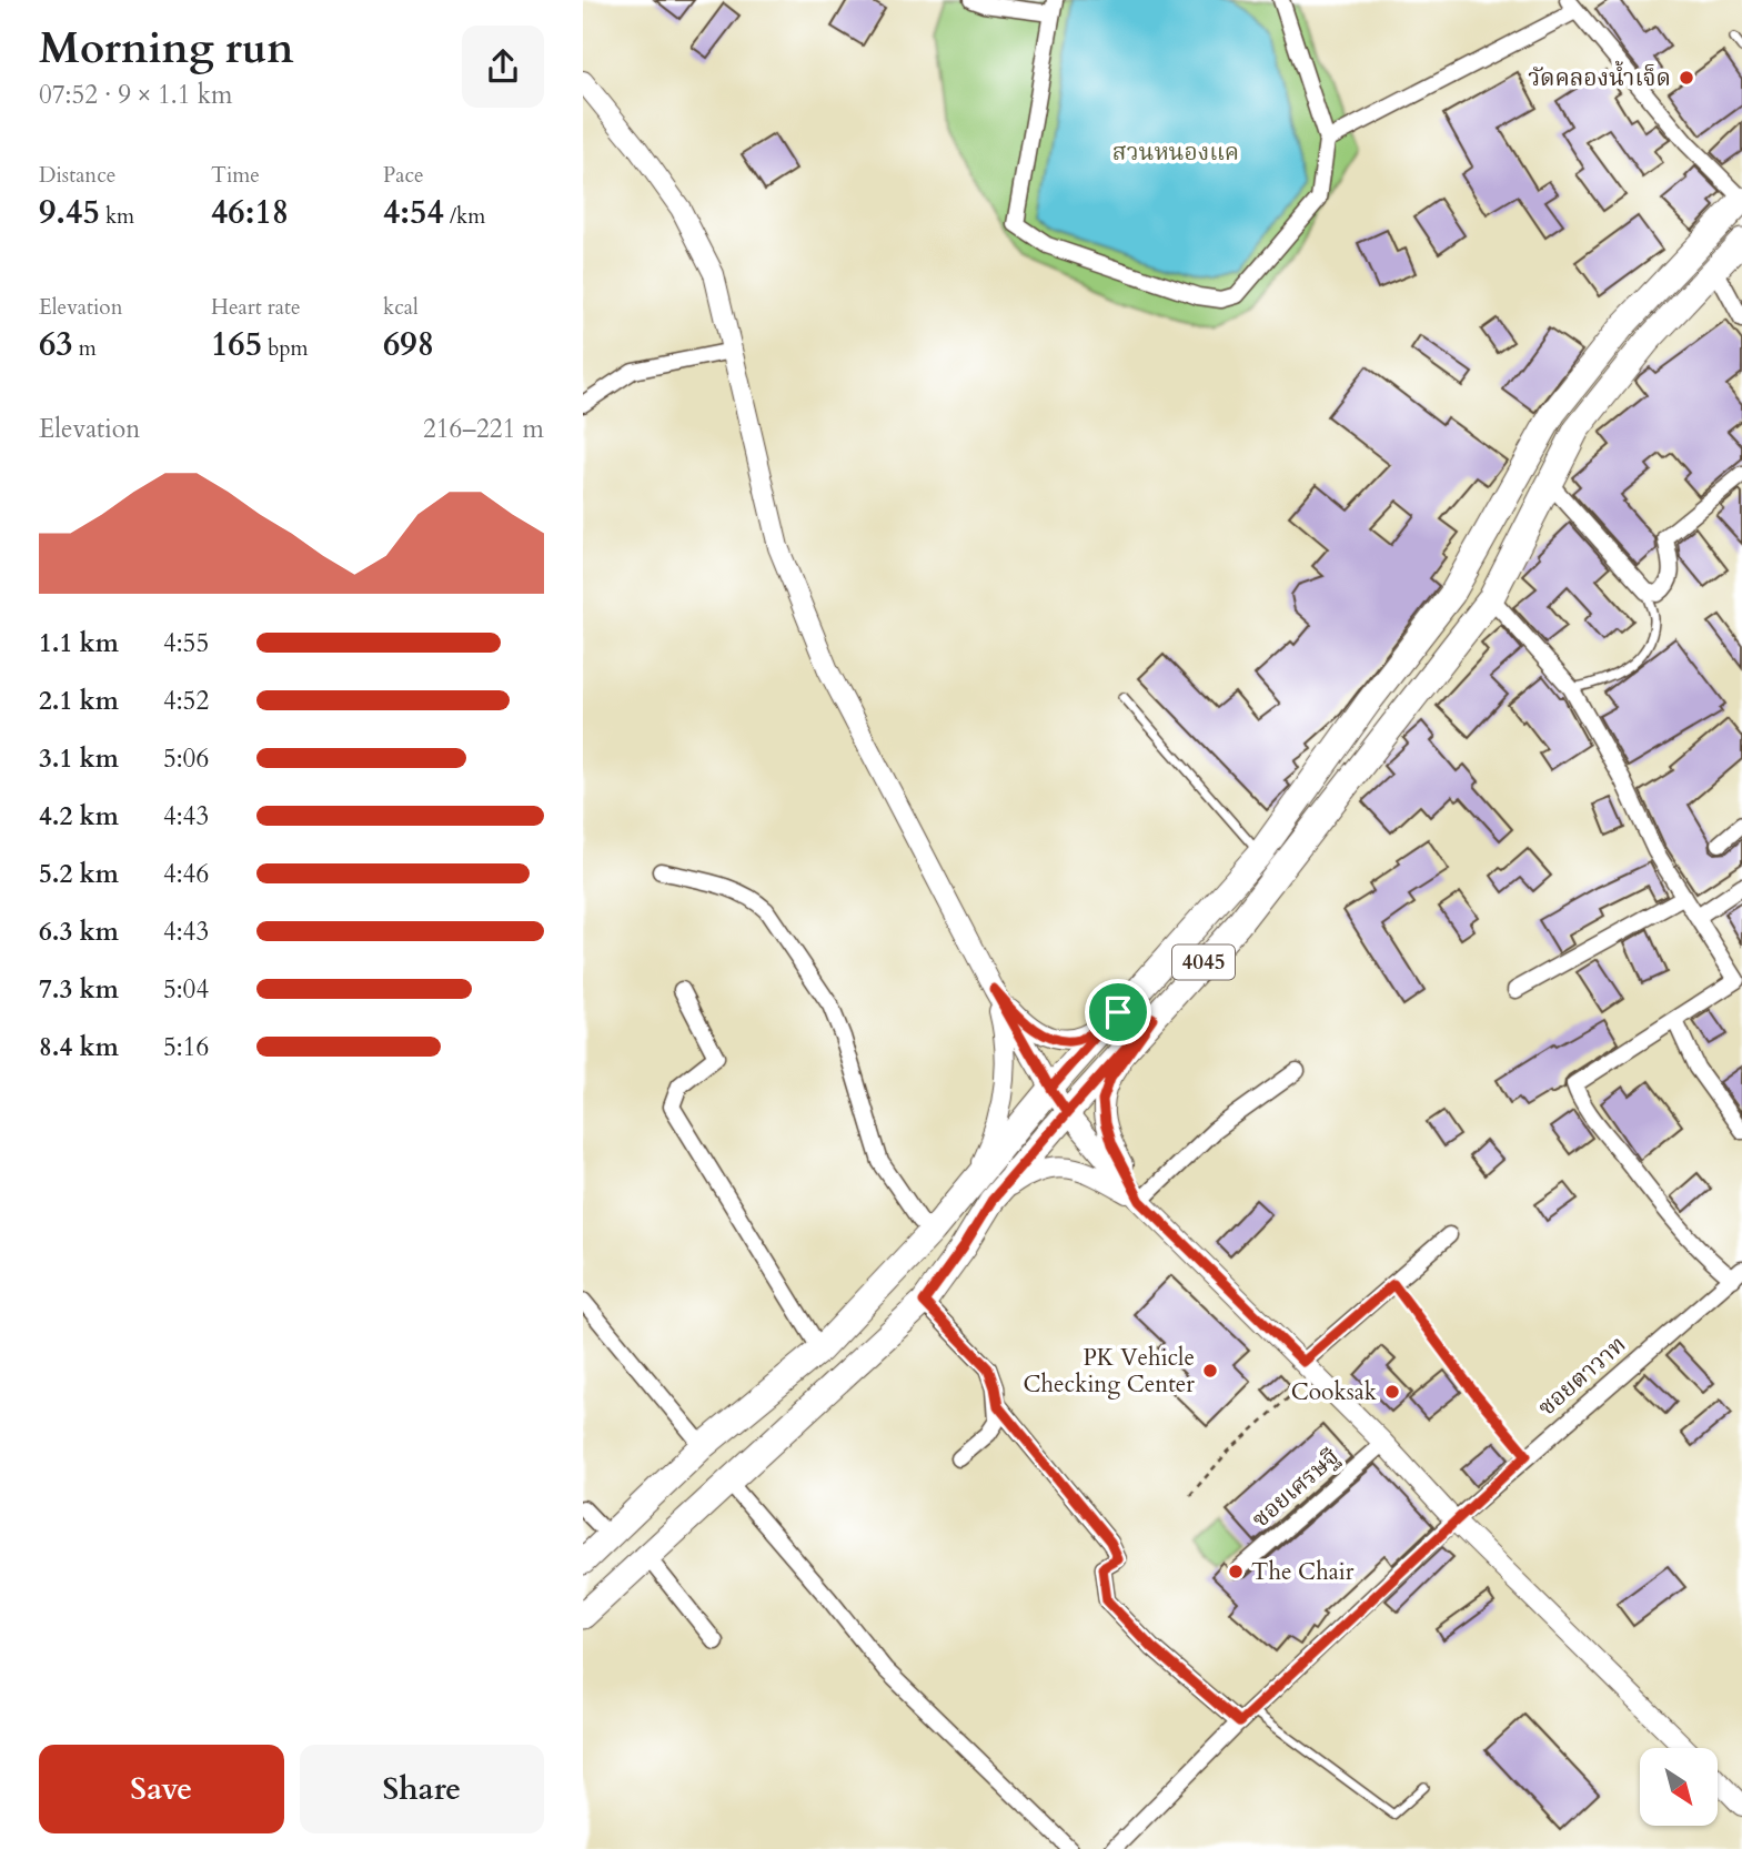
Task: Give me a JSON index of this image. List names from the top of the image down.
{
  "streets": {
    "main road": ["4045"],
    "street": ["ซอยตาวาท", "ซอยเศรษฐี"]
  },
  "parks": ["สวนหนองแค"],
  "places": [
    "วัดคลองน้ำเจ็ด",
    "PK Vehicle Checking Center",
    "Cooksak",
    "The Chair"
  ],
  "north": "bottom right",
  "page": {
    "heading": ["Morning run", "07:52 · 9 × 1.1 km"],
    "stats": [
      ["Distance", "9.45 km"],
      ["Time", "46:18"],
      ["Pace", "4:54 /km"],
      ["Elevation", "63 m"],
      ["Heart rate", "165 bpm"],
      ["kcal", "698"]
    ],
    "chart": ["Elevation", "216–221 m"],
    "list": [
      {
        "name": "1.1 km",
        "note": "4:55"
      },
      {
        "name": "2.1 km",
        "note": "4:52"
      },
      {
        "name": "3.1 km",
        "note": "5:06"
      },
      {
        "name": "4.2 km",
        "note": "4:43"
      },
      {
        "name": "5.2 km",
        "note": "4:46"
      },
      {
        "name": "6.3 km",
        "note": "4:43"
      },
      {
        "name": "7.3 km",
        "note": "5:04"
      },
      {
        "name": "8.4 km",
        "note": "5:16"
      }
    ],
    "buttons": ["Save", "Share"]
  }
}
